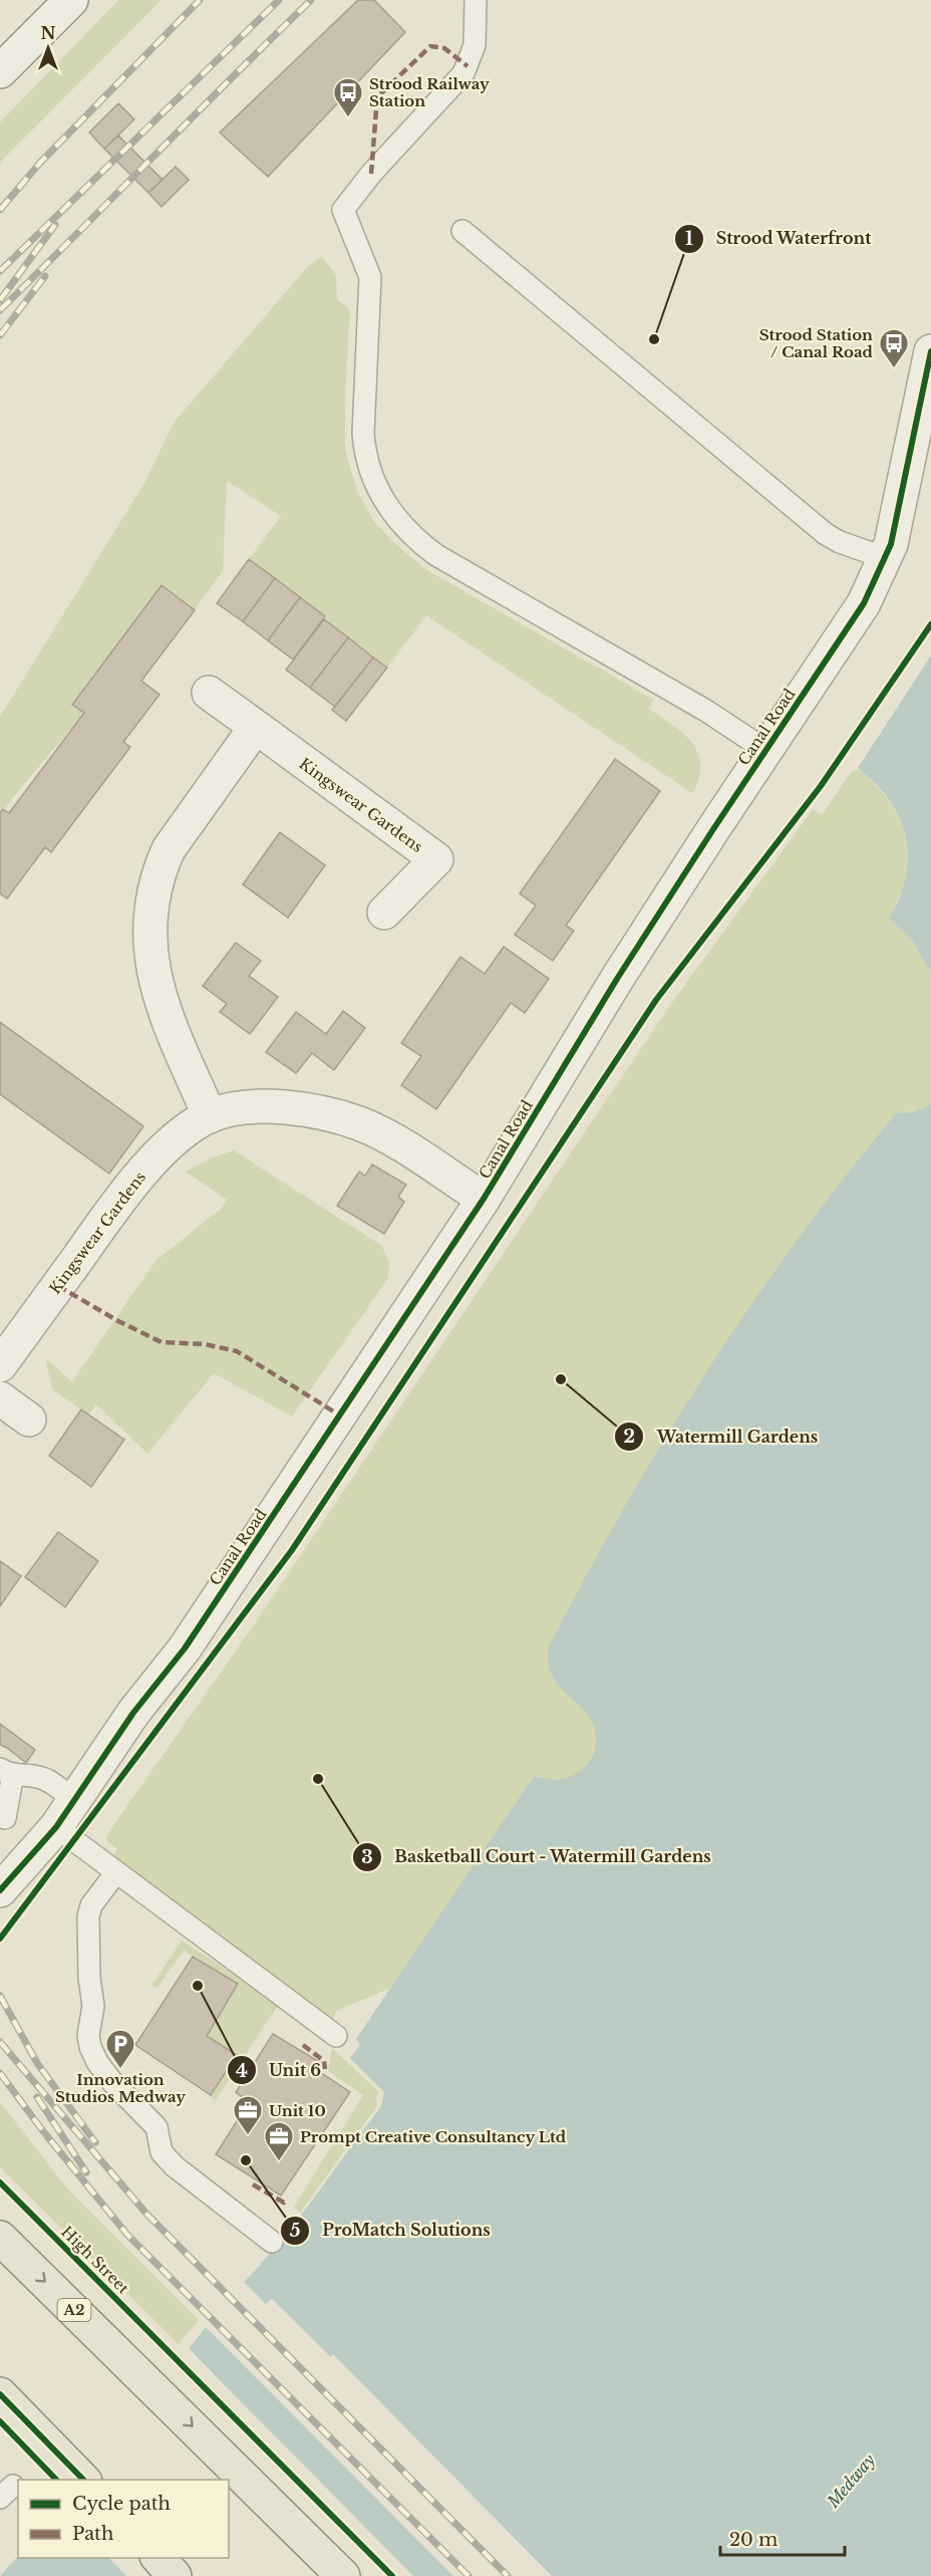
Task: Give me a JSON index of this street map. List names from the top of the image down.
{
  "streets": {
    "main road": ["A2"],
    "street": ["Canal Road", "Kingswear Gardens"],
    "cycle path": ["High Street"]
  },
  "crossings": [
    ["Canal Road", "Kingswear Gardens"]
  ],
  "water": ["Medway"],
  "places": {
    "bus stop": ["Strood Railway Station", "Strood Station / Canal Road"],
    "other": [
      "Strood Waterfront",
      "Watermill Gardens",
      "Basketball Court - Watermill Gardens",
      "Unit 6",
      "ProMatch Solutions"
    ],
    "parking": ["Innovation Studios Medway"],
    "office": ["Unit 10", "Prompt Creative Consultancy Ltd"]
  },
  "legend": ["Cycle path", "Path"],
  "scale_bar": "20 m",
  "north": "top"
}
